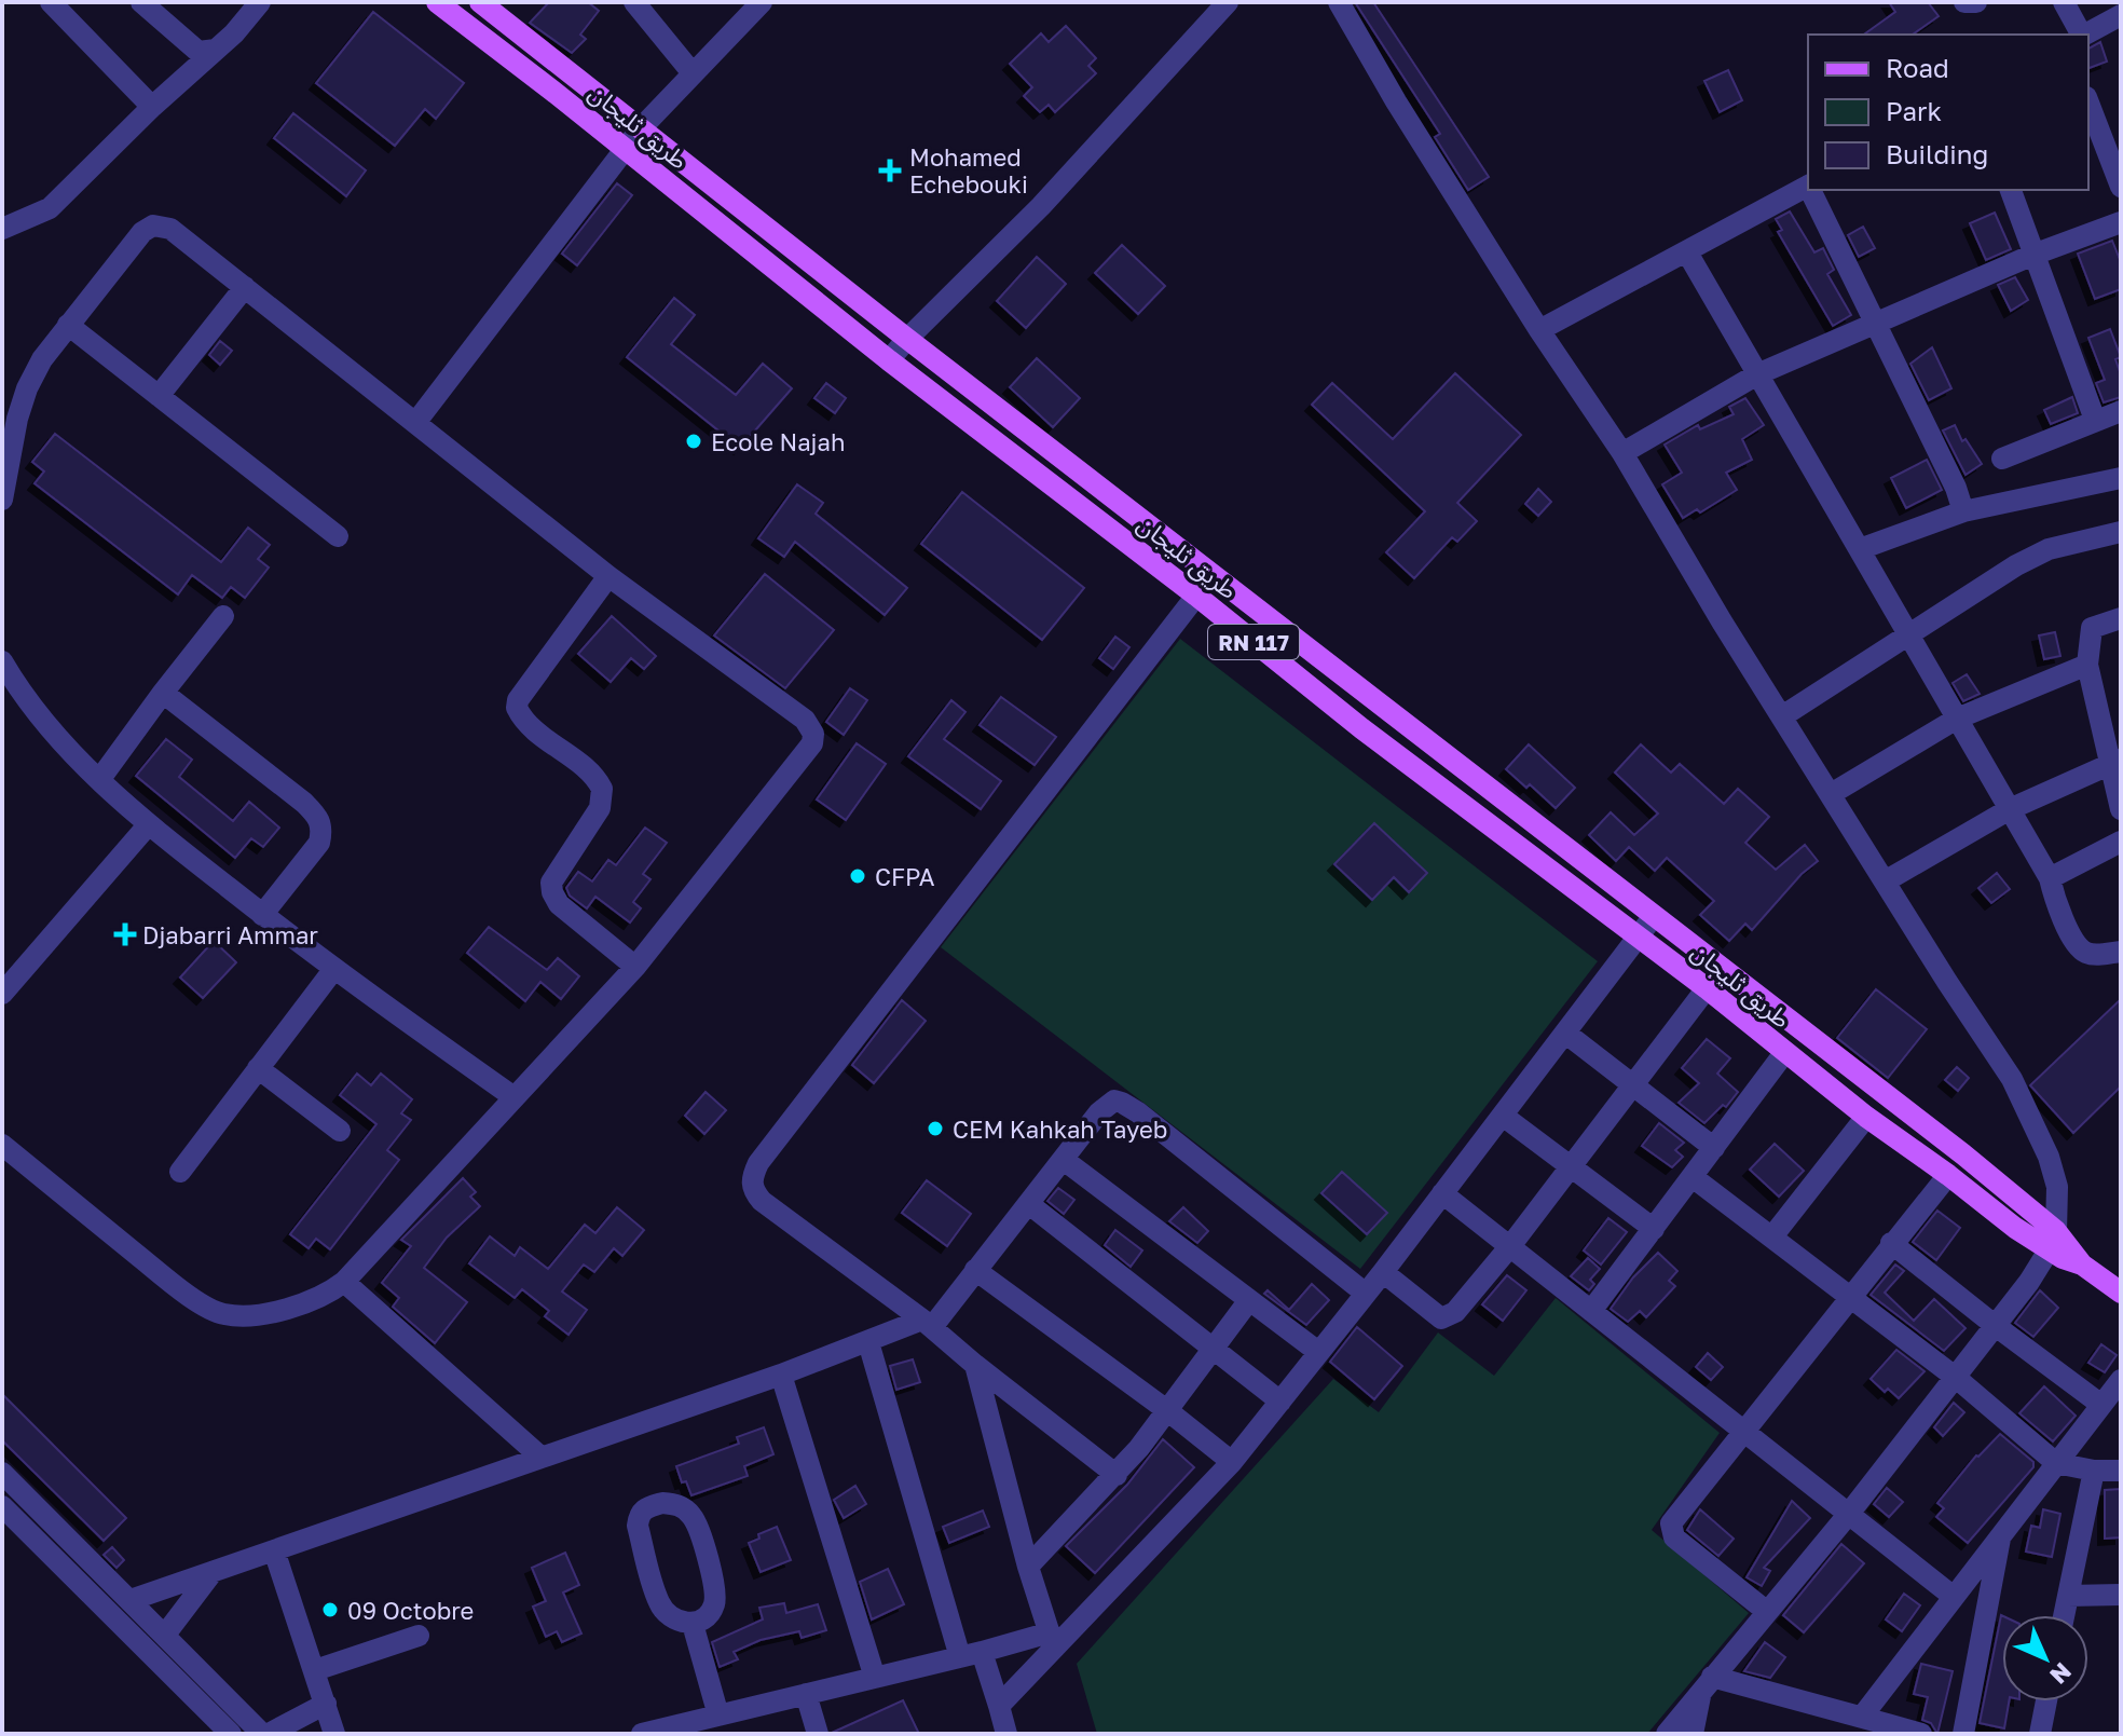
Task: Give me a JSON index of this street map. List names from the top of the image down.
{
  "streets": {
    "main road": ["طريق ثليجان", "RN 117"]
  },
  "places": {
    "health": ["Mohamed Echebouki", "Djabarri Ammar"],
    "other": [
      "Ecole Najah",
      "CFPA",
      "CEM Kahkah Tayeb",
      "09 Octobre"
    ]
  },
  "legend": ["Road", "Park", "Building"],
  "north": "bottom right"
}
